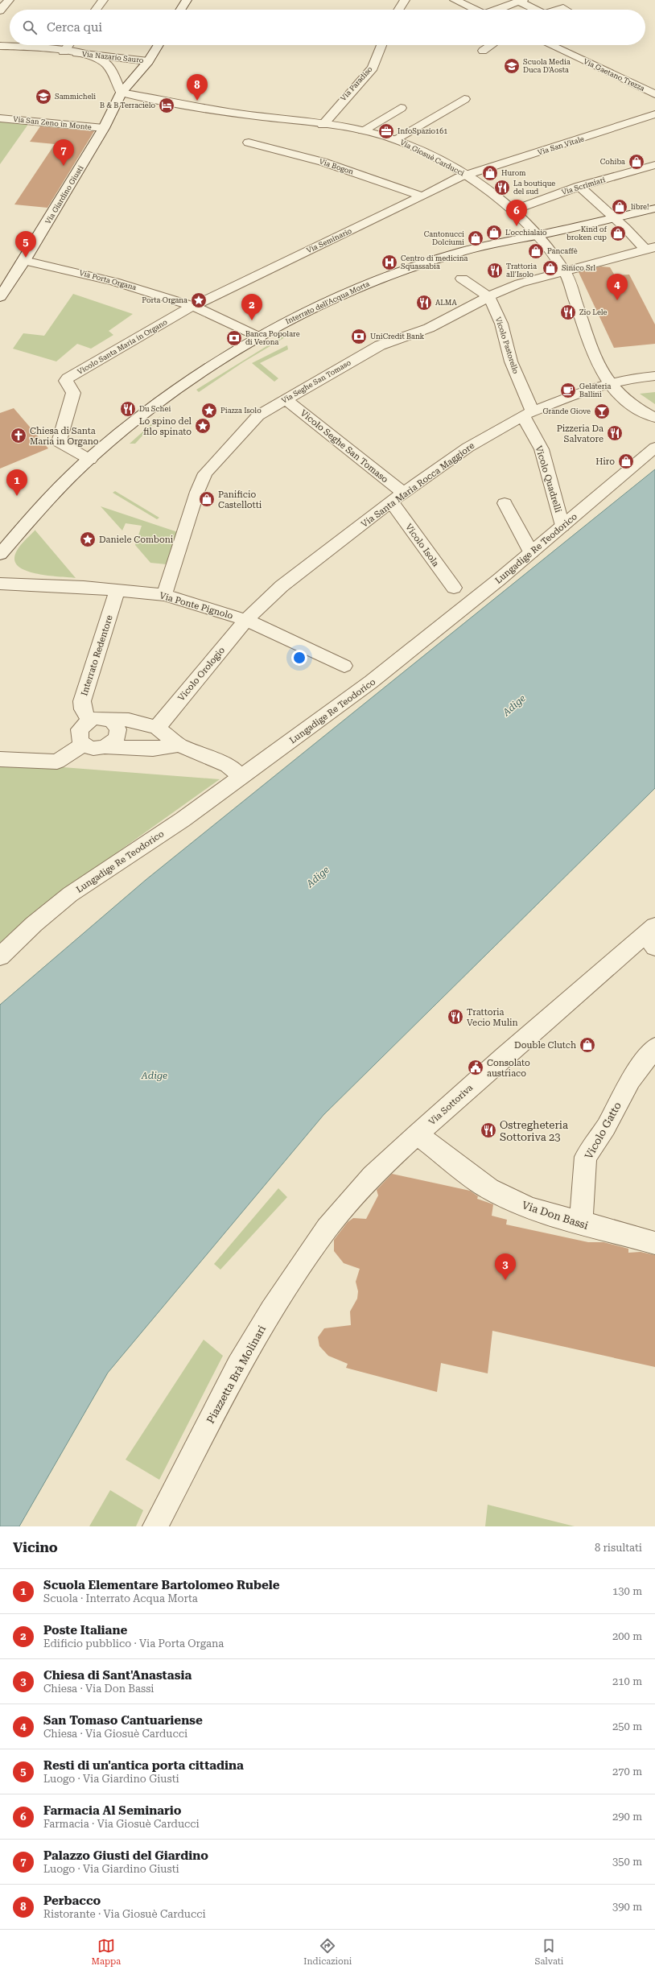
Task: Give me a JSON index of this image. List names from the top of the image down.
{
  "streets": {
    "street": [
      "Via Nazario Sauro",
      "Via Gaetano Trezza",
      "Via Paradiso",
      "Via San Zeno in Monte",
      "Via San Vitale",
      "Via Giosuè Carducci",
      "Via Bogon",
      "Via Scrimiari",
      "Via Giardino Giusti",
      "Via Seminario",
      "Via Porta Organa",
      "Interrato dell'Acqua Morta",
      "Vicolo Pastorello",
      "Vicolo Santa Maria in Organo",
      "Via Seghe San Tomaso",
      "Vicolo Seghe San Tomaso",
      "Vicolo Quadrelli",
      "Via Santa Maria Rocca Maggiore",
      "Vicolo Isola",
      "Lungadige Re Teodorico",
      "Via Ponte Pignolo",
      "Interrato Redentore",
      "Vicolo Orologio",
      "Via Sottoriva",
      "Vicolo Gatto",
      "Via Don Bassi",
      "Piazzetta Brà Molinari"
    ]
  },
  "crossings": [
    ["Via Nazario Sauro", "Via Giosuè Carducci"],
    ["Via Nazario Sauro", "Via Giardino Giusti"],
    ["Via Paradiso", "Via Giosuè Carducci"],
    ["Via San Zeno in Monte", "Via Giardino Giusti"],
    ["Via San Vitale", "Via Giosuè Carducci"],
    ["Via San Vitale", "Via Seminario"],
    ["Via Giosuè Carducci", "Via Scrimiari"],
    ["Via Giosuè Carducci", "Via Giardino Giusti"],
    ["Via Giosuè Carducci", "Via Seminario"],
    ["Via Giosuè Carducci", "Interrato dell'Acqua Morta"],
    ["Via Giosuè Carducci", "Via Seghe San Tomaso"],
    ["Via Giosuè Carducci", "Via Santa Maria Rocca Maggiore"],
    ["Via Bogon", "Via Seminario"],
    ["Via Giardino Giusti", "Via Porta Organa"],
    ["Via Seminario", "Via Porta Organa"],
    ["Via Seminario", "Vicolo Santa Maria in Organo"],
    ["Via Porta Organa", "Interrato dell'Acqua Morta"],
    ["Via Porta Organa", "Vicolo Santa Maria in Organo"],
    ["Interrato dell'Acqua Morta", "Vicolo Santa Maria in Organo"],
    ["Vicolo Pastorello", "Via Seghe San Tomaso"],
    ["Vicolo Pastorello", "Vicolo Quadrelli"],
    ["Vicolo Pastorello", "Via Santa Maria Rocca Maggiore"],
    ["Via Seghe San Tomaso", "Vicolo Seghe San Tomaso"],
    ["Via Seghe San Tomaso", "Via Ponte Pignolo"],
    ["Vicolo Seghe San Tomaso", "Via Santa Maria Rocca Maggiore"],
    ["Vicolo Quadrelli", "Via Santa Maria Rocca Maggiore"],
    ["Vicolo Quadrelli", "Lungadige Re Teodorico"],
    ["Via Santa Maria Rocca Maggiore", "Vicolo Isola"],
    ["Via Santa Maria Rocca Maggiore", "Via Ponte Pignolo"],
    ["Via Santa Maria Rocca Maggiore", "Vicolo Orologio"],
    ["Via Ponte Pignolo", "Interrato Redentore"],
    ["Via Ponte Pignolo", "Vicolo Orologio"],
    ["Via Sottoriva", "Via Don Bassi"],
    ["Via Sottoriva", "Piazzetta Brà Molinari"],
    ["Vicolo Gatto", "Via Don Bassi"]
  ],
  "water": ["Adige"],
  "places": {
    "school or university": ["Scuola Media Duca D'Aosta", "Sammicheli"],
    "hotel": ["B & B Terracielo"],
    "office": ["InfoSpazio161"],
    "shop": [
      "Cohiba",
      "Hurom",
      "libre!",
      "L'occhialaio",
      "Kind of broken cup",
      "Cantonucci Dolciumi",
      "Pancaffè",
      "Sinico Srl",
      "Hiro",
      "Panificio Castellotti",
      "Double Clutch"
    ],
    "restaurant": [
      "La boutique del sud",
      "Trattoria all'Isolo",
      "ALMA",
      "Zio Lele",
      "Du Schei",
      "Pizzeria Da Salvatore",
      "Trattoria Vecio Mulin",
      "Ostregheteria Sottoriva 23"
    ],
    "hospital": ["Centro di medicina Squassabia"],
    "place": [
      "Porta Organa",
      "Piazza Isolo",
      "Lo spino del filo spinato",
      "Daniele Comboni"
    ],
    "bank": ["UniCredit Bank", "Banca Popolare di Verona"],
    "cafe": ["Gelateria Ballini"],
    "bar": ["Grande Giove"],
    "church": ["Chiesa di Santa Maria in Organo"],
    "public building": ["Consolato austriaco"]
  },
  "page": {
    "search": "Cerca qui",
    "pins": [
      "8",
      "7",
      "6",
      "5",
      "4",
      "2",
      "1",
      "3"
    ],
    "heading": ["Vicino", "8 risultati"],
    "list": [
      {
        "mark": "1",
        "name": "Scuola Elementare Bartolomeo Rubele",
        "note": "Scuola · Interrato Acqua Morta",
        "value": "130 m"
      },
      {
        "mark": "2",
        "name": "Poste Italiane",
        "note": "Edificio pubblico · Via Porta Organa",
        "value": "200 m"
      },
      {
        "mark": "3",
        "name": "Chiesa di Sant'Anastasia",
        "note": "Chiesa · Via Don Bassi",
        "value": "210 m"
      },
      {
        "mark": "4",
        "name": "San Tomaso Cantuariense",
        "note": "Chiesa · Via Giosuè Carducci",
        "value": "250 m"
      },
      {
        "mark": "5",
        "name": "Resti di un'antica porta cittadina",
        "note": "Luogo · Via Giardino Giusti",
        "value": "270 m"
      },
      {
        "mark": "6",
        "name": "Farmacia Al Seminario",
        "note": "Farmacia · Via Giosuè Carducci",
        "value": "290 m"
      },
      {
        "mark": "7",
        "name": "Palazzo Giusti del Giardino",
        "note": "Luogo · Via Giardino Giusti",
        "value": "350 m"
      },
      {
        "mark": "8",
        "name": "Perbacco",
        "note": "Ristorante · Via Giosuè Carducci",
        "value": "390 m"
      }
    ],
    "nav": ["Mappa", "Indicazioni", "Salvati"]
  }
}
